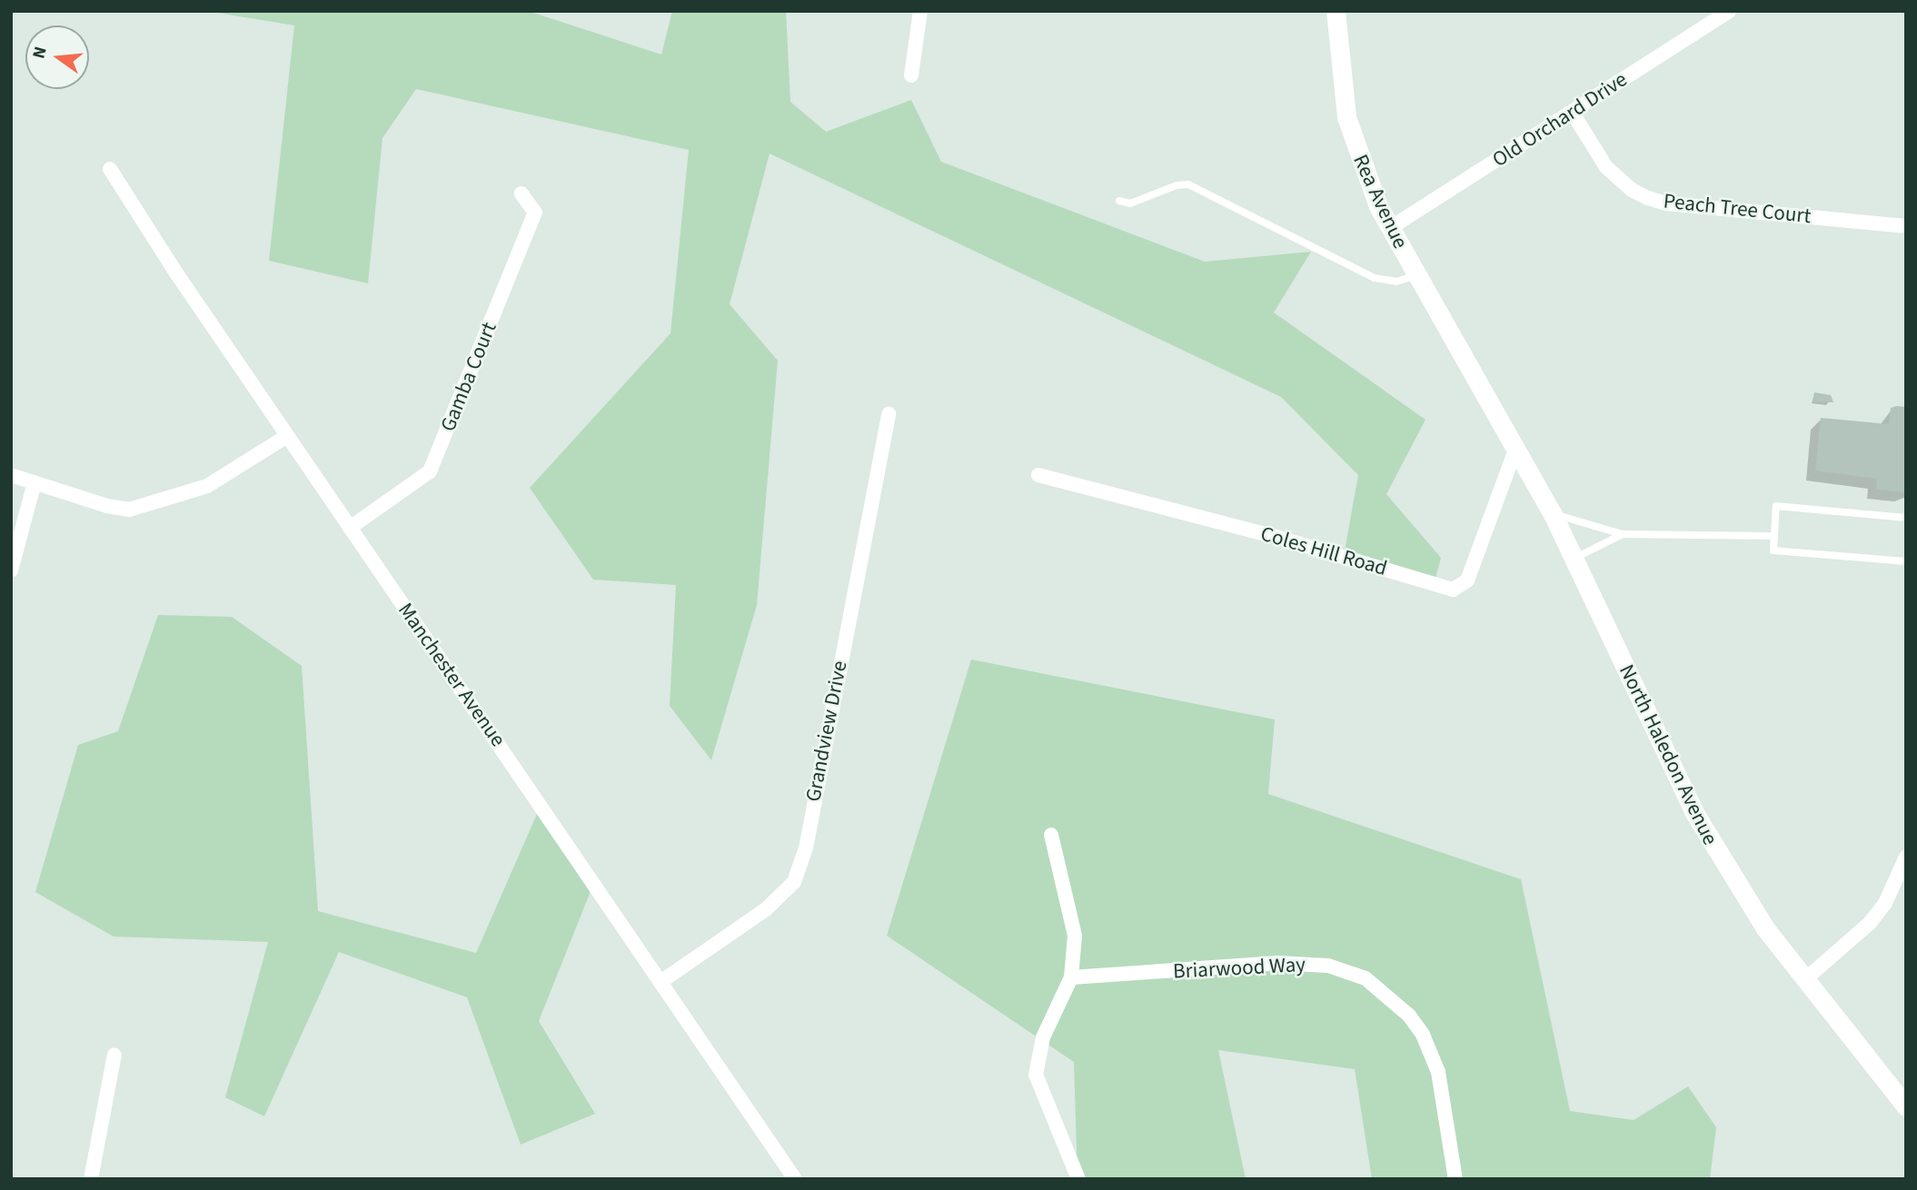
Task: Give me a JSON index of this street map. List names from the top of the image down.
{
  "streets": {
    "street": [
      "Old Orchard Drive",
      "Rea Avenue",
      "Peach Tree Court",
      "Gamba Court",
      "Coles Hill Road",
      "Manchester Avenue",
      "Grandview Drive",
      "North Haledon Avenue",
      "Briarwood Way"
    ]
  },
  "crossings": [
    ["Old Orchard Drive", "Rea Avenue"],
    ["Old Orchard Drive", "Peach Tree Court"],
    ["Rea Avenue", "North Haledon Avenue"],
    ["Gamba Court", "Manchester Avenue"],
    ["Coles Hill Road", "North Haledon Avenue"],
    ["Manchester Avenue", "Grandview Drive"]
  ],
  "north": "left"
}
